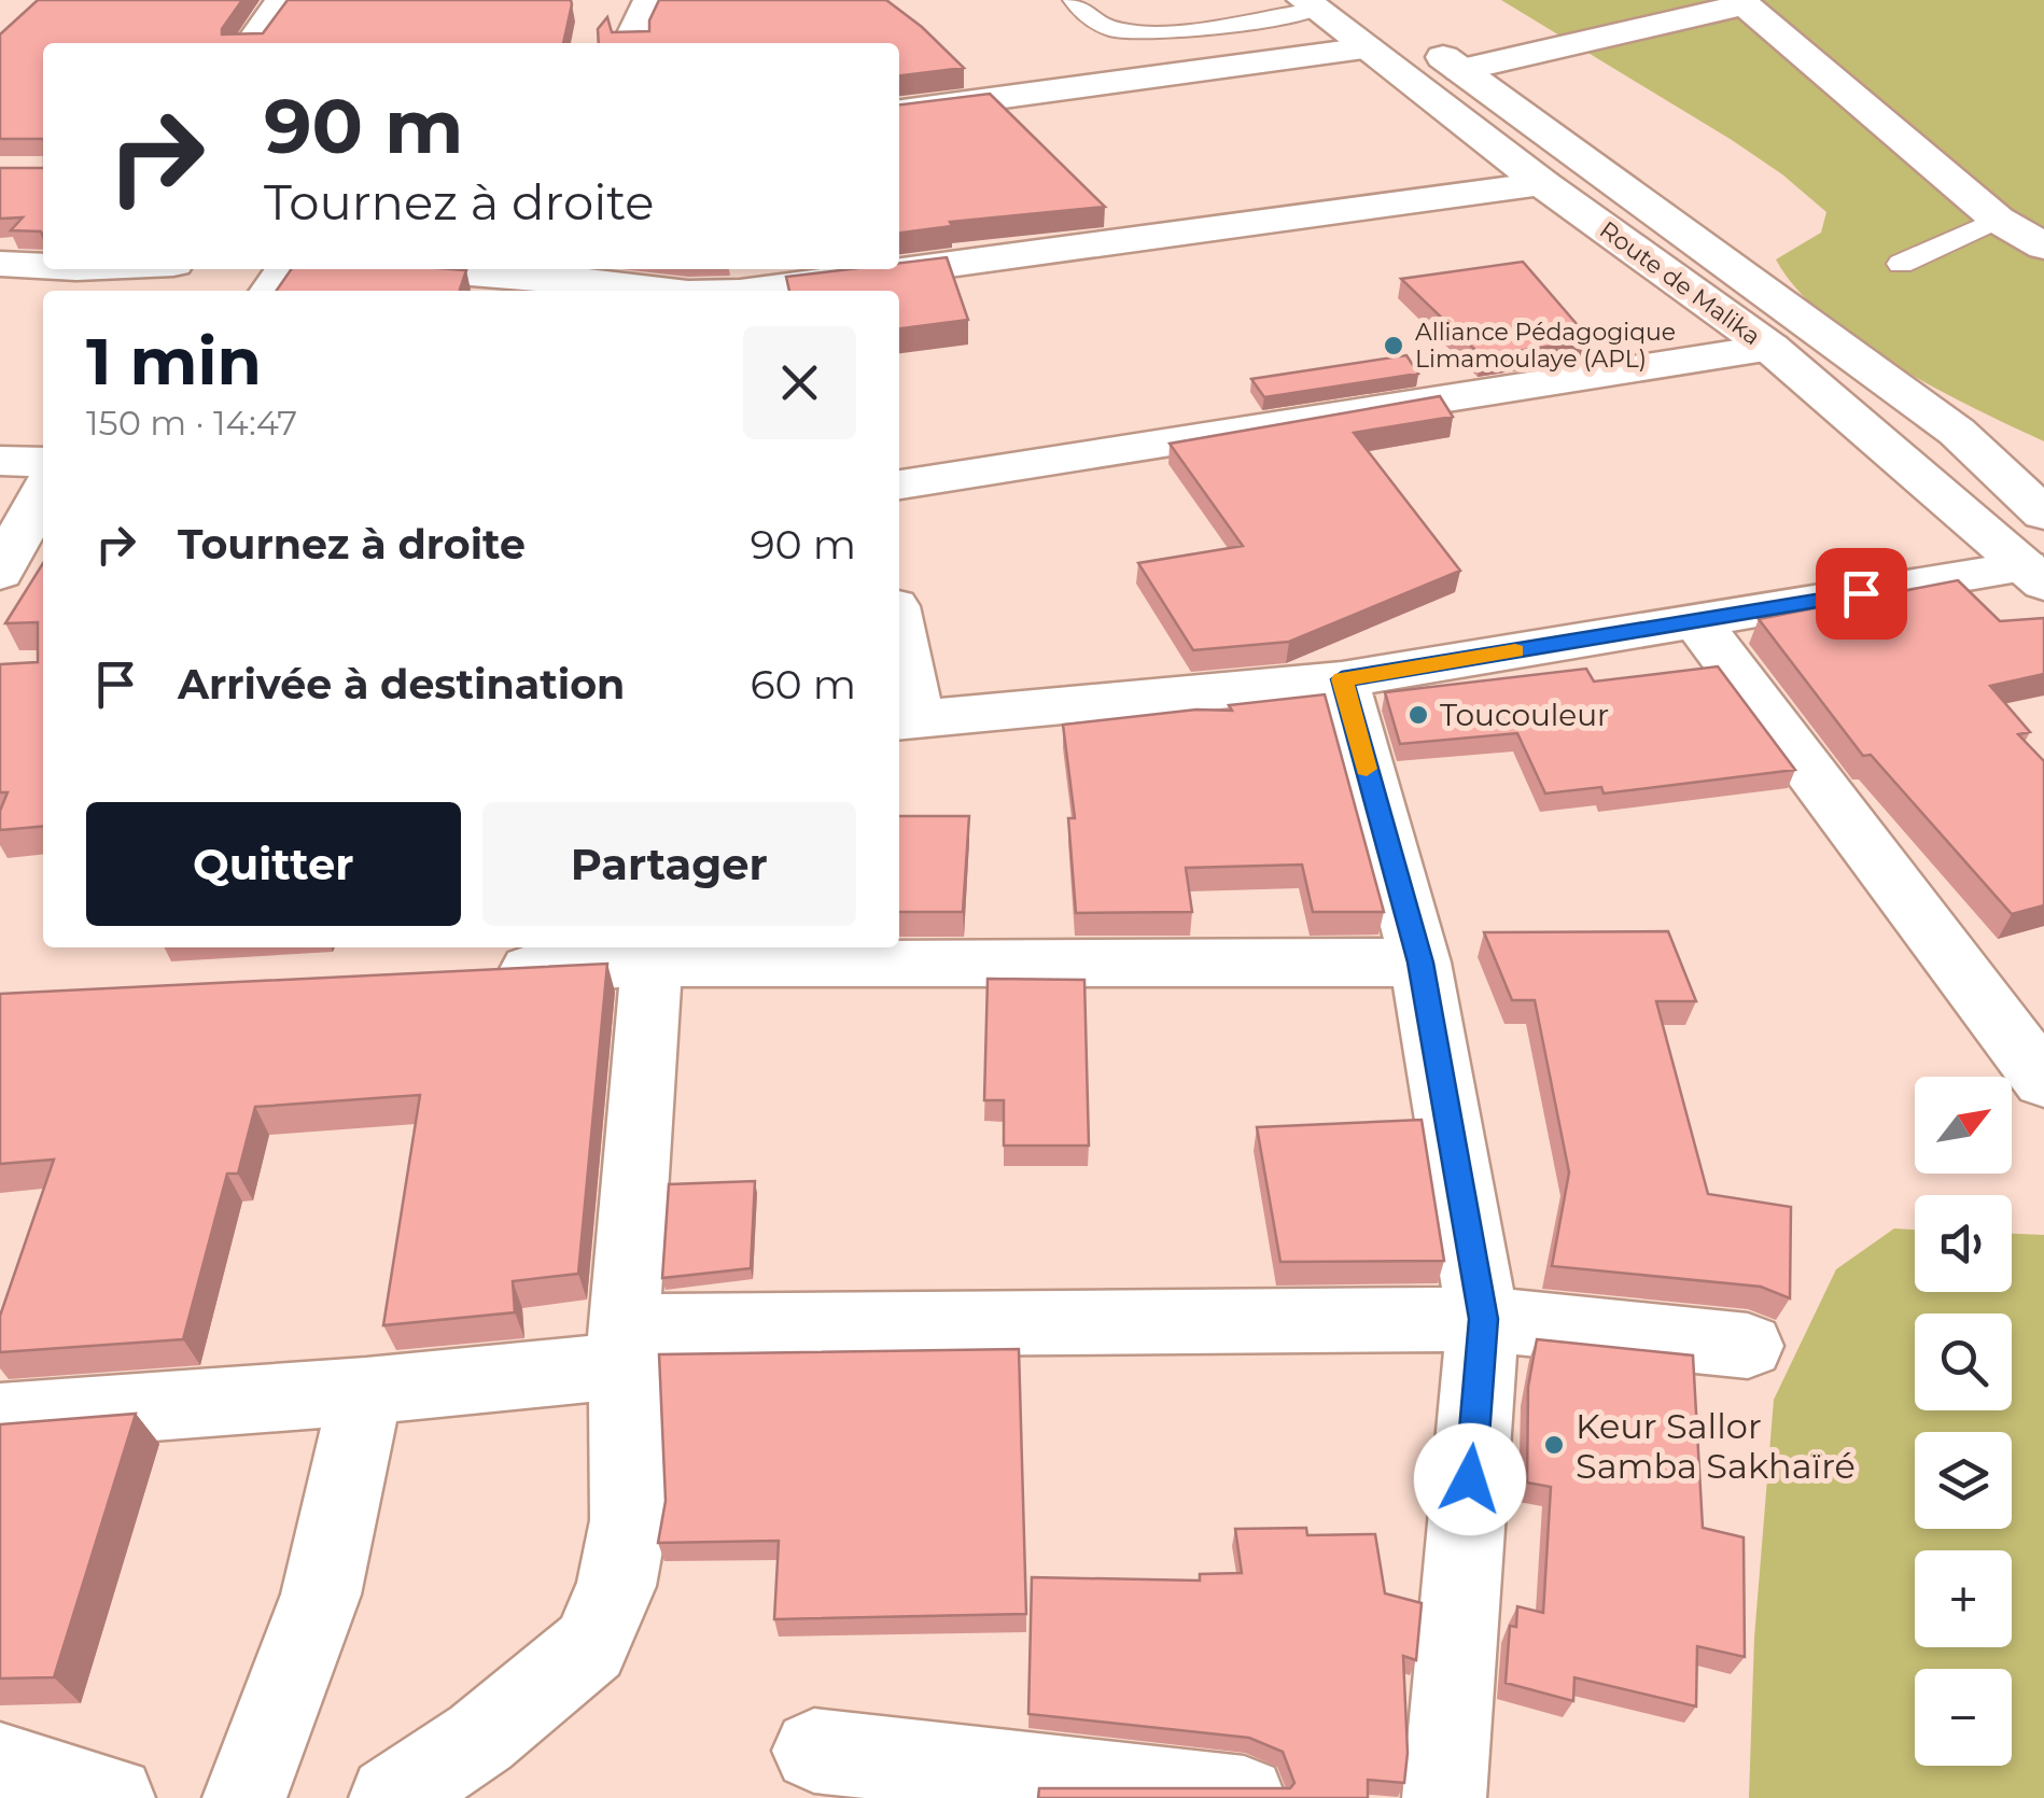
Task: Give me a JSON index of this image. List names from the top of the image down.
{
  "streets": {
    "street": ["Route de Malika"]
  },
  "places": ["Alliance Pédagogique Limamoulaye (APL)", "Toucouleur", "Keur Sallor Samba Sakhaïré"],
  "north": "top right",
  "page": {
    "turn": ["90 m", "Tournez à droite"],
    "heading": ["1 min", "150 m · 14:47"],
    "list": [
      {
        "name": "Tournez à droite",
        "value": "90 m"
      },
      {
        "name": "Arrivée à destination",
        "value": "60 m"
      }
    ],
    "buttons": ["Quitter", "Partager"],
    "map_buttons": ["+", "−"]
  }
}
